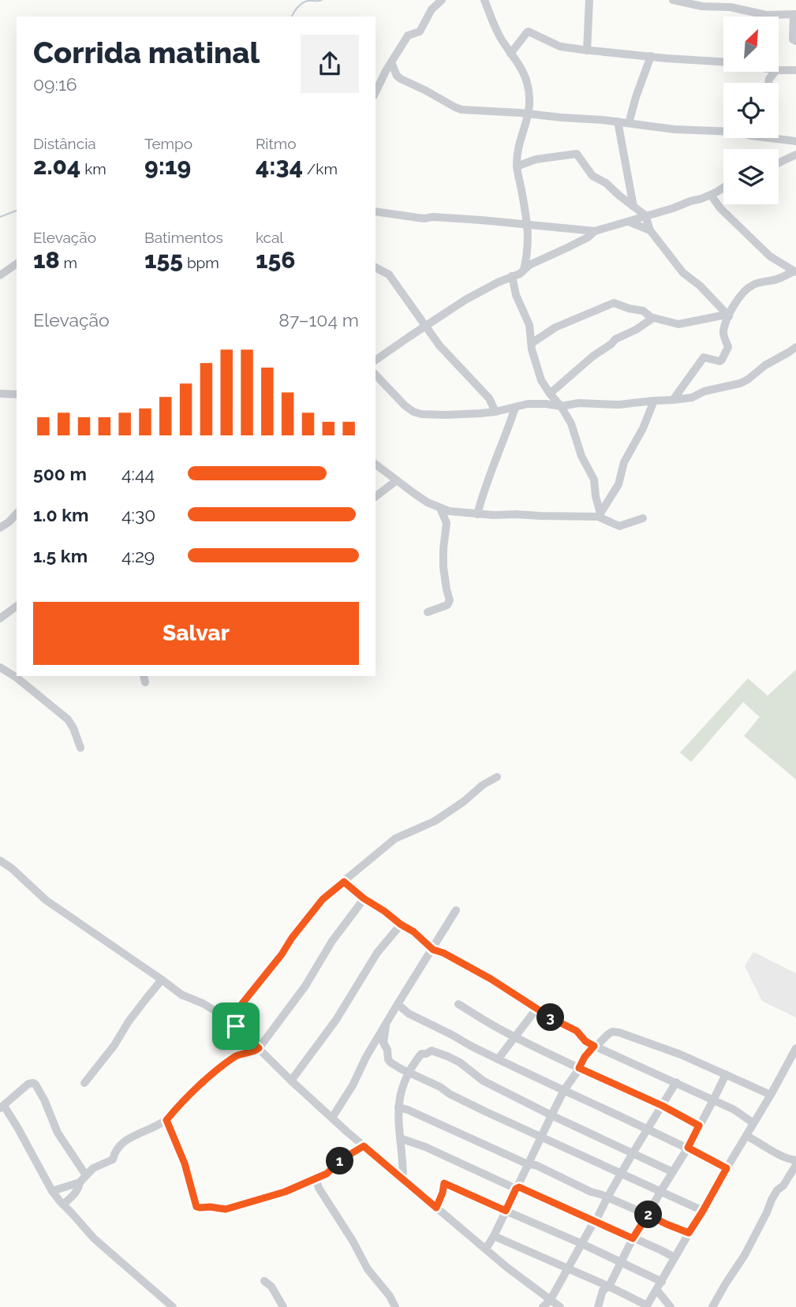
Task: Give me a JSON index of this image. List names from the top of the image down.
{
  "north": "top right",
  "page": {
    "heading": ["Corrida matinal", "09:16"],
    "stats": [
      ["Distância", "2.04 km"],
      ["Tempo", "9:19"],
      ["Ritmo", "4:34 /km"],
      ["Elevação", "18 m"],
      ["Batimentos", "155 bpm"],
      ["kcal", "156"]
    ],
    "chart": ["Elevação", "87–104 m"],
    "list": [
      {
        "name": "500 m",
        "note": "4:44"
      },
      {
        "name": "1.0 km",
        "note": "4:30"
      },
      {
        "name": "1.5 km",
        "note": "4:29"
      }
    ],
    "buttons": "Salvar",
    "pins": ["3", "1", "2"]
  }
}
